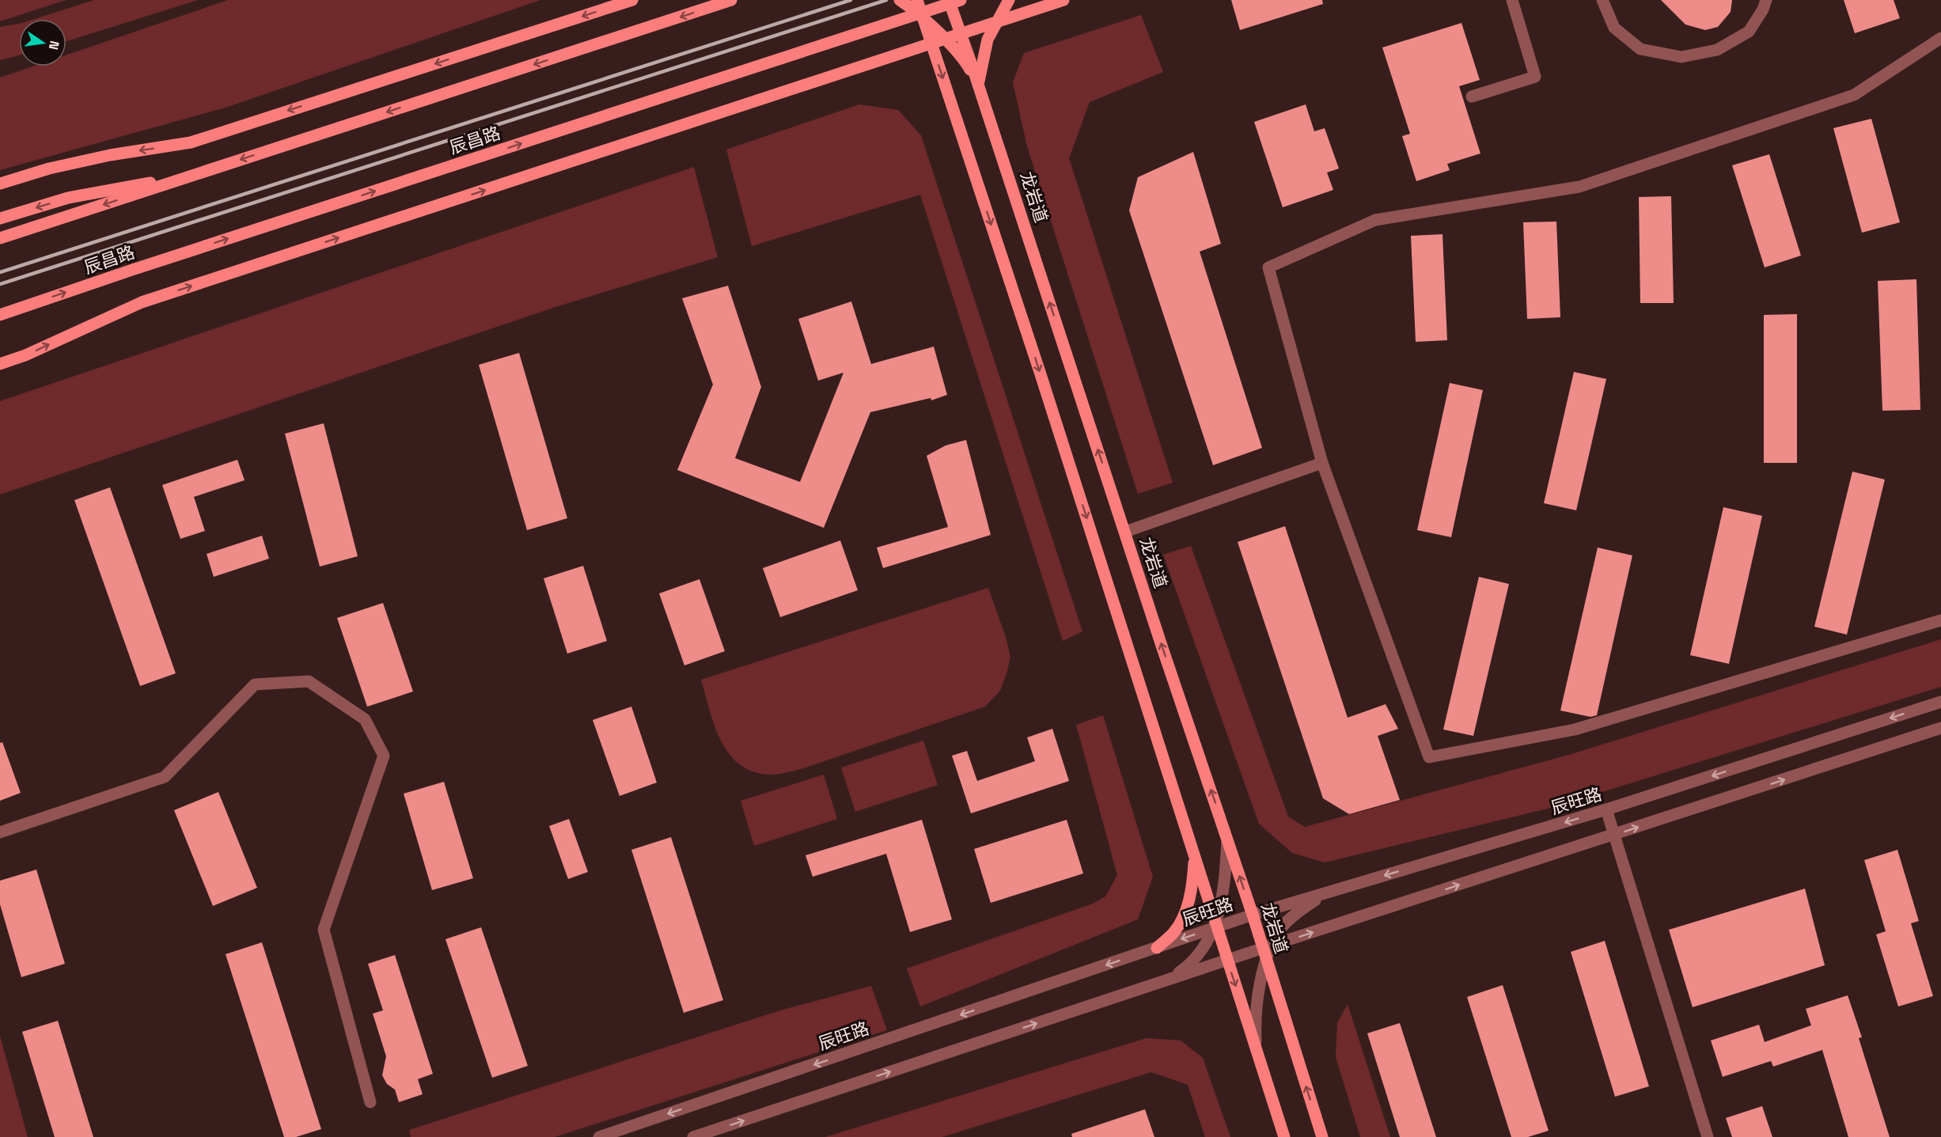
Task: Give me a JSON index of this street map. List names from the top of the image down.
{
  "streets": {
    "main road": ["辰昌路", "龙岩道"],
    "street": ["辰旺路"]
  },
  "crossings": [
    ["辰昌路", "龙岩道"],
    ["龙岩道", "辰旺路"]
  ],
  "north": "right"
}
